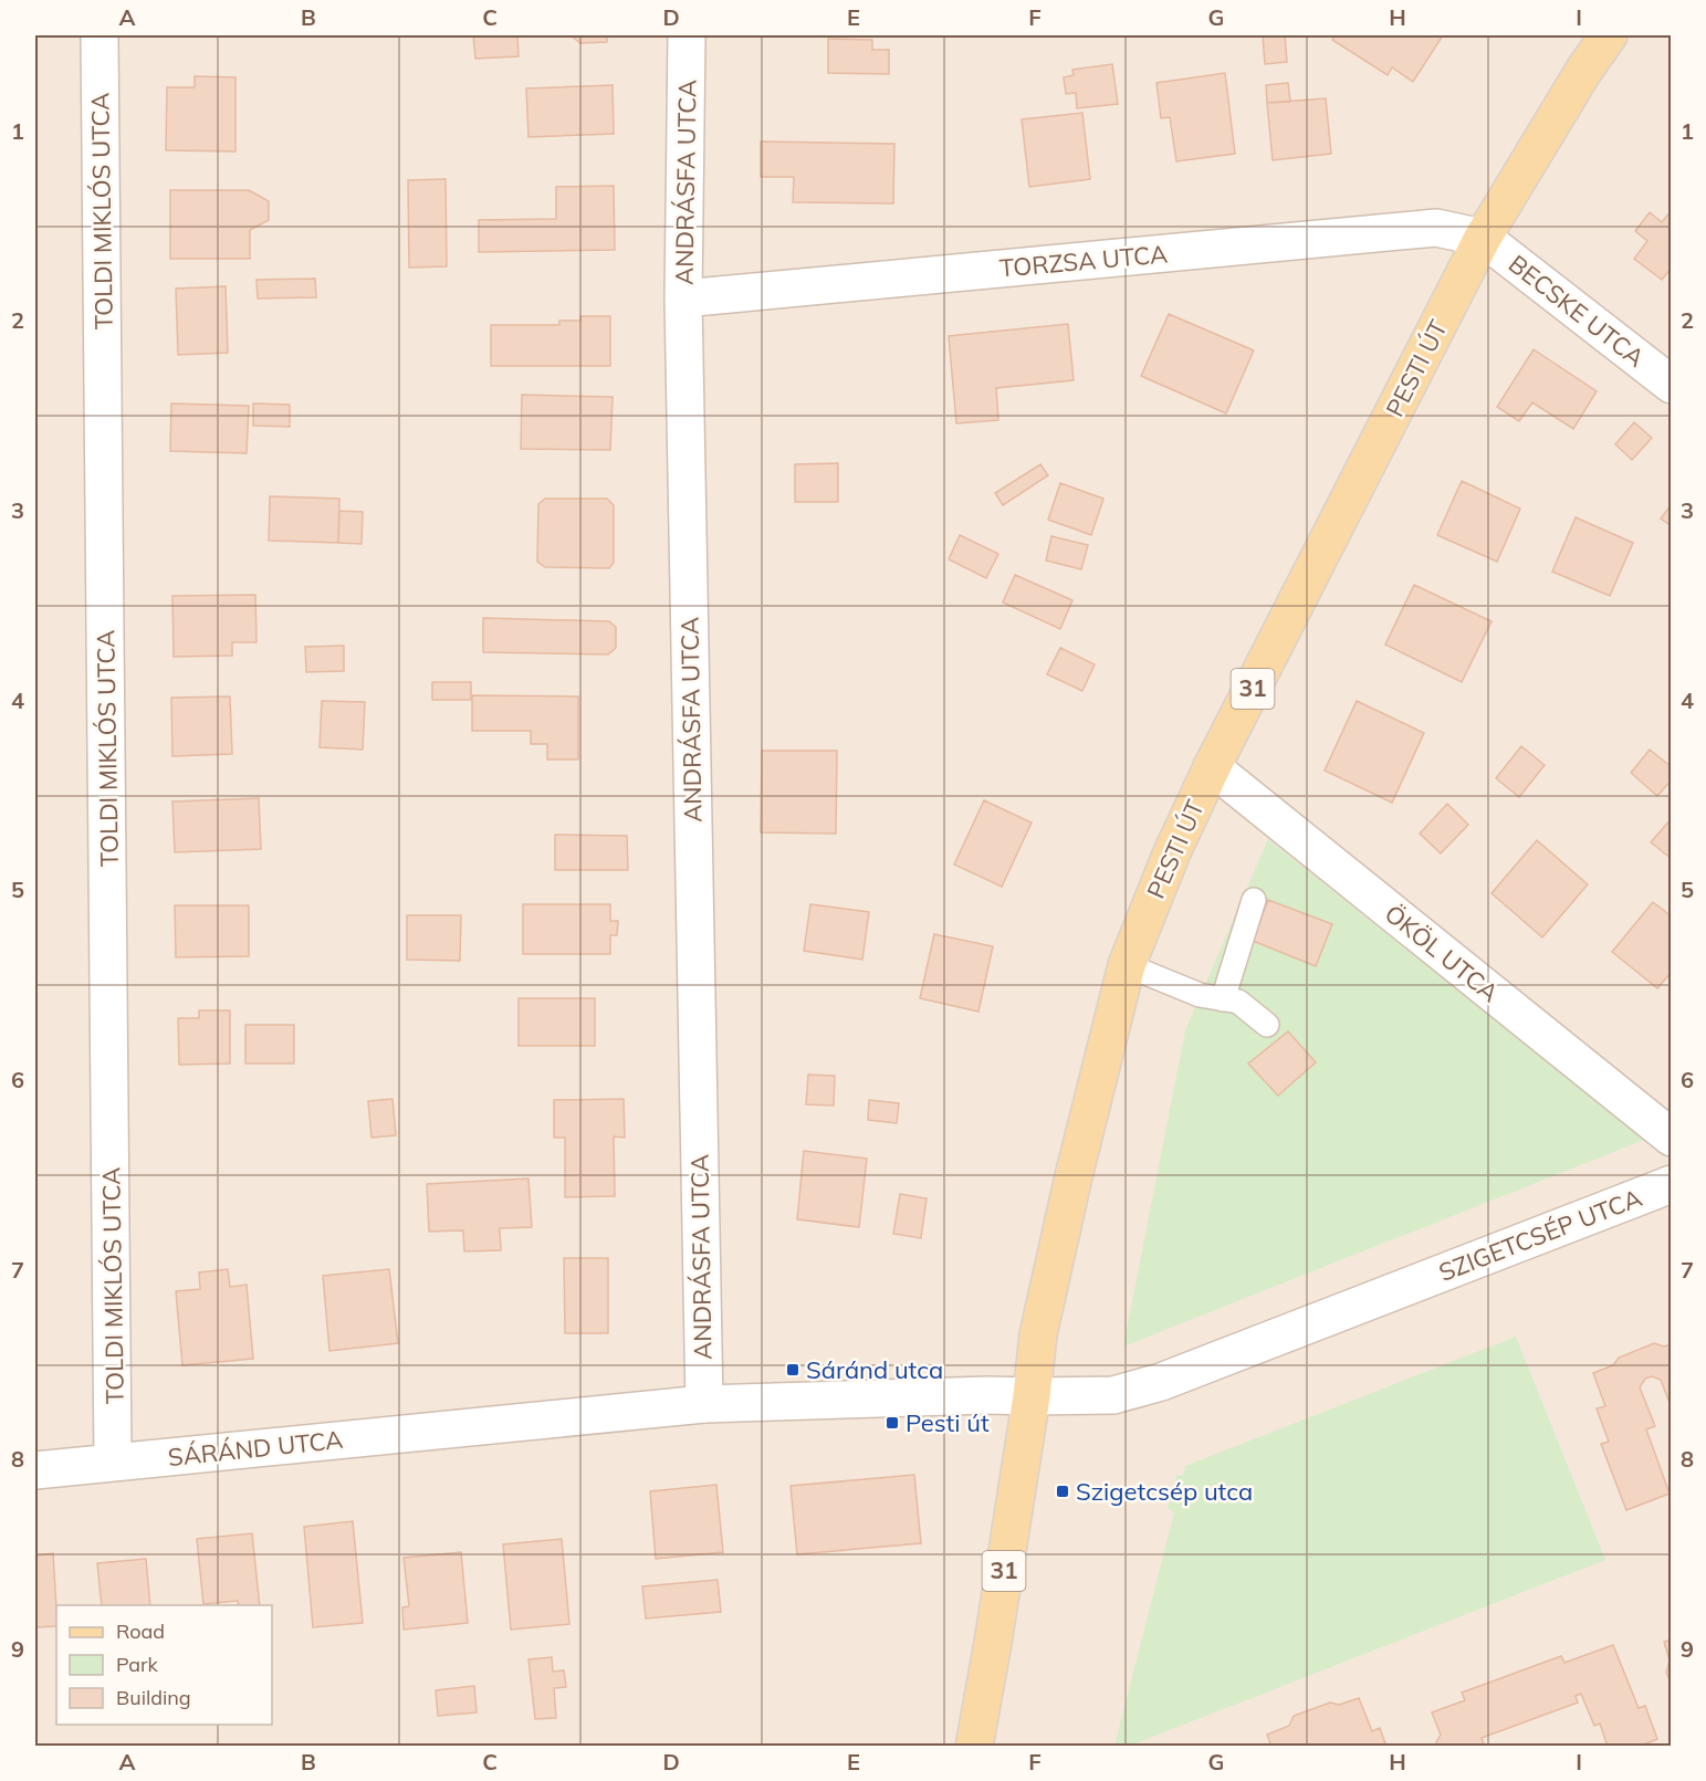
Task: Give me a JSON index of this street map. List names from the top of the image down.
{
  "streets": {
    "main road": ["PESTI ÚT", "31"],
    "street": [
      "ANDRÁSFA UTCA",
      "TOLDI MIKLÓS UTCA",
      "TORZSA UTCA",
      "BECSKE UTCA",
      "ÖKÖL UTCA",
      "SZIGETCSÉP UTCA",
      "SÁRÁND UTCA"
    ]
  },
  "crossings": [
    ["ANDRÁSFA UTCA", "TORZSA UTCA"],
    ["ANDRÁSFA UTCA", "SÁRÁND UTCA"],
    ["TOLDI MIKLÓS UTCA", "SÁRÁND UTCA"],
    ["TORZSA UTCA", "BECSKE UTCA"],
    ["TORZSA UTCA", "PESTI ÚT"],
    ["BECSKE UTCA", "PESTI ÚT"],
    ["PESTI ÚT", "ÖKÖL UTCA"],
    ["PESTI ÚT", "SZIGETCSÉP UTCA"],
    ["PESTI ÚT", "SÁRÁND UTCA"],
    ["SZIGETCSÉP UTCA", "SÁRÁND UTCA"]
  ],
  "places": {
    "transit": ["Sáránd utca", "Pesti út", "Szigetcsép utca"]
  },
  "legend": ["Road", "Park", "Building"],
  "grid": {
    "columns": [
      "A",
      "B",
      "C",
      "D",
      "E",
      "F",
      "G",
      "H",
      "I"
    ],
    "rows": [
      "1",
      "2",
      "3",
      "4",
      "5",
      "6",
      "7",
      "8",
      "9"
    ]
  }
}
